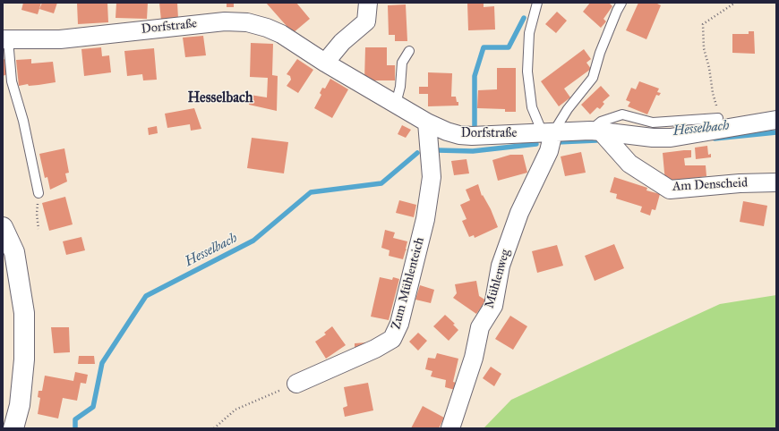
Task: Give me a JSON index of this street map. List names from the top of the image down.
{
  "streets": {
    "street": [
      "Dorfstraße",
      "Am Denscheid",
      "Mühlenweg",
      "Zum Mühlenteich"
    ]
  },
  "crossings": [
    ["Dorfstraße", "Am Denscheid"],
    ["Dorfstraße", "Mühlenweg"],
    ["Dorfstraße", "Zum Mühlenteich"]
  ],
  "districts": ["Hesselbach"],
  "water": ["Hesselbach"]
}
